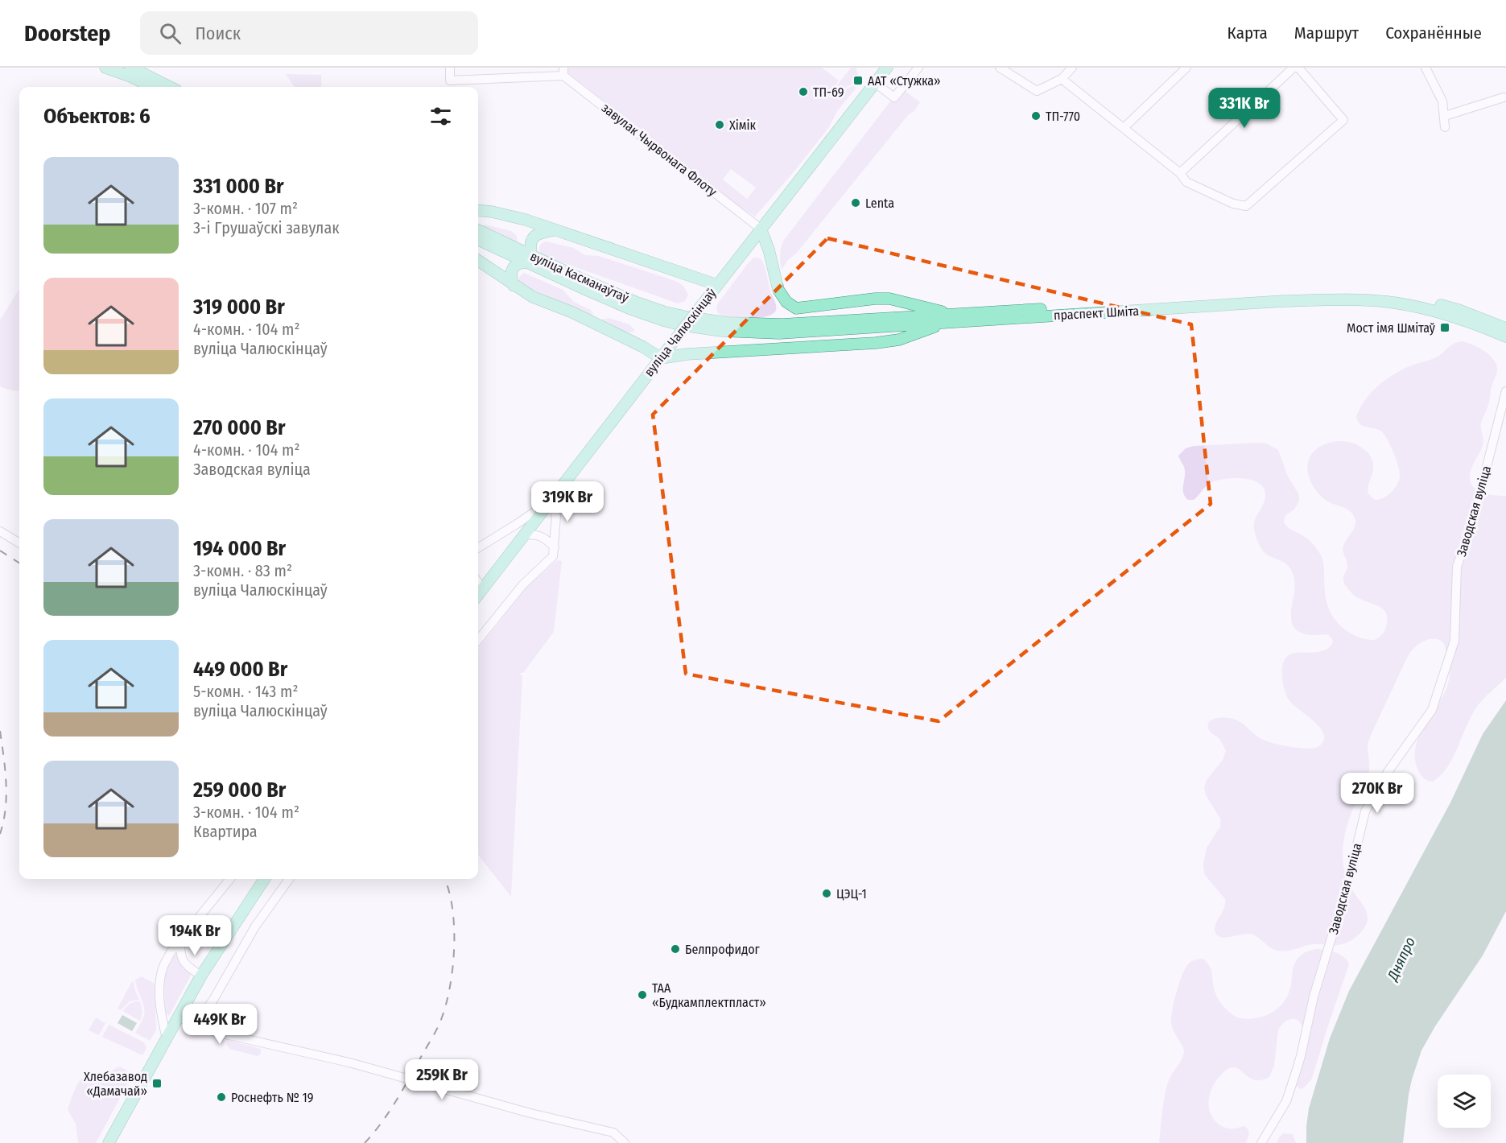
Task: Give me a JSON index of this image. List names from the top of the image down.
{
  "streets": {
    "main road": ["вуліца Касманаўтаў", "праспект Шміта", "вуліца Чалюскінцаў"],
    "street": ["завулак Чырвонага Флоту", "Заводская вуліца"]
  },
  "crossings": [
    ["завулак Чырвонага Флоту", "вуліца Чалюскінцаў"],
    ["вуліца Касманаўтаў", "праспект Шміта"]
  ],
  "water": ["Дняпро"],
  "places": {
    "transit": ["ААТ «Стужка»", "Мост імя Шмітаў", "Хлебазавод «Дамачай»"],
    "other": [
      "ТП-69",
      "ТП-770",
      "Хімік",
      "Lenta",
      "ЦЭЦ-1",
      "Белпрофидог",
      "ТАА «Будкамплектпласт»",
      "Роснефть № 19"
    ]
  },
  "page": {
    "header": "Doorstep",
    "search": "Поиск",
    "nav": ["Карта", "Маршрут", "Сохранённые"],
    "heading": "Объектов: 6",
    "price": [
      "331K Br",
      "319K Br",
      "270K Br",
      "194K Br",
      "449K Br",
      "259K Br"
    ],
    "list": [
      {
        "name": "331 000 Br",
        "note": "3-комн. · 107 m² · 3-і Грушаўскі завулак"
      },
      {
        "name": "319 000 Br",
        "note": "4-комн. · 104 m² · вуліца Чалюскінцаў"
      },
      {
        "name": "270 000 Br",
        "note": "4-комн. · 104 m² · Заводская вуліца"
      },
      {
        "name": "194 000 Br",
        "note": "3-комн. · 83 m² · вуліца Чалюскінцаў"
      },
      {
        "name": "449 000 Br",
        "note": "5-комн. · 143 m² · вуліца Чалюскінцаў"
      },
      {
        "name": "259 000 Br",
        "note": "3-комн. · 104 m² · Квартира"
      }
    ]
  }
}
